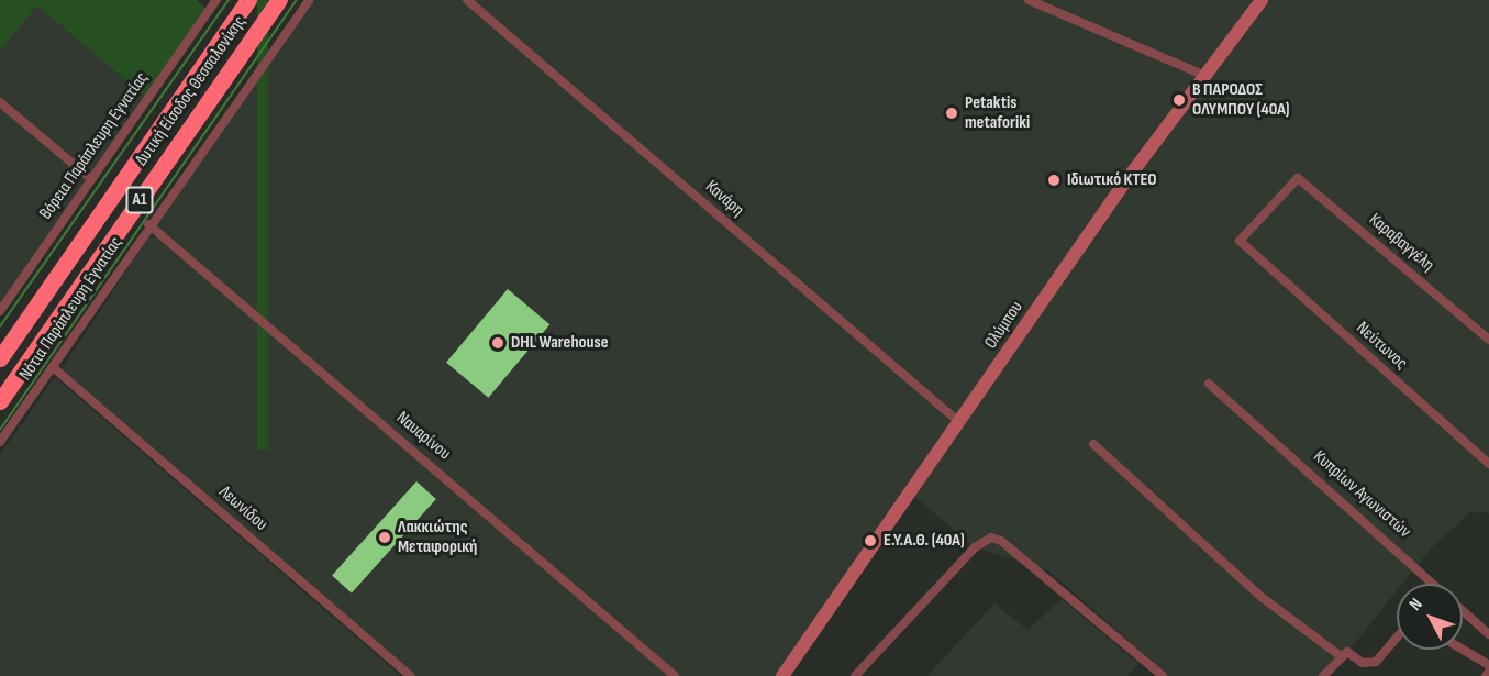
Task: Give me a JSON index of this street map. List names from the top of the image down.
{
  "streets": {
    "highway": ["Δυτική Είσοδος Θεσσαλονίκης", "Α1"],
    "street": [
      "Βόρεια Παράπλευρη Εγνατίας",
      "Κανάρη",
      "Καραβαγγέλη",
      "Νότια Παράπλευρη Εγνατίας",
      "Ολύμπου",
      "Νεύτωνος",
      "Ναυαρίνου",
      "Κυπρίων Αγωνιστών",
      "Λεωνίδου"
    ]
  },
  "crossings": [
    ["Κανάρη", "Ολύμπου"],
    ["Καραβαγγέλη", "Νεύτωνος"],
    ["Νότια Παράπλευρη Εγνατίας", "Ναυαρίνου"],
    ["Νότια Παράπλευρη Εγνατίας", "Λεωνίδου"]
  ],
  "places": [
    "Β ΠΑΡΟΔΟΣ ΟΛΥΜΠΟΥ (40Α)",
    "Petaktis metaforiki",
    "Ιδιωτικό ΚΤΕΟ",
    "DHL Warehouse",
    "Λακκιώτης Μεταφορική",
    "Ε.Υ.Α.Θ. (40Α)"
  ],
  "north": "top left"
}
